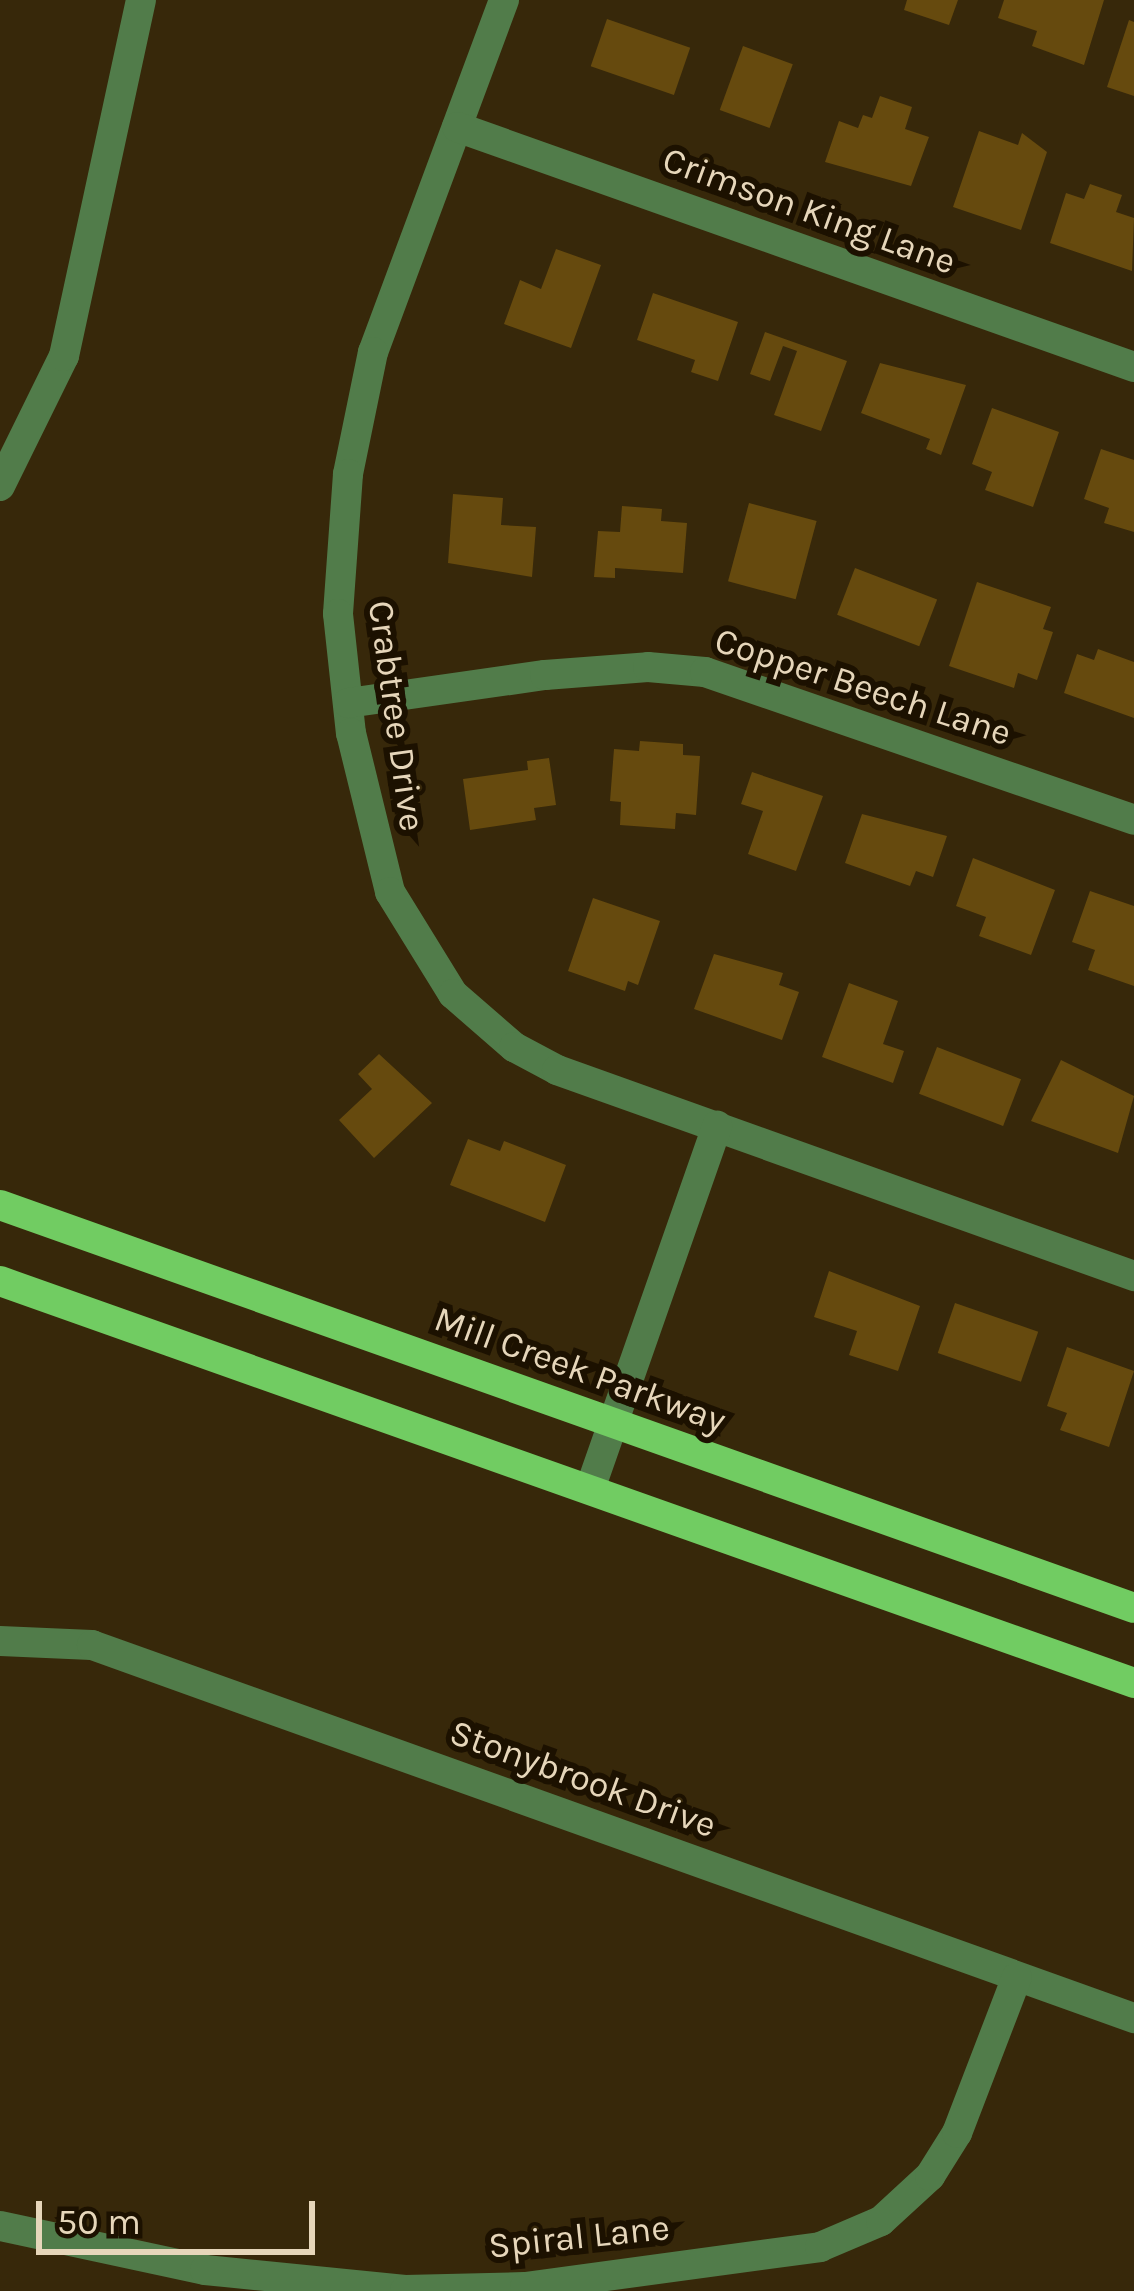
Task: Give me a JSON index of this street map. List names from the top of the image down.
{
  "streets": {
    "main road": ["Mill Creek Parkway"],
    "street": [
      "Crimson King Lane",
      "Copper Beech Lane",
      "Crabtree Drive",
      "Stonybrook Drive",
      "Spiral Lane"
    ]
  },
  "crossings": [
    ["Crimson King Lane", "Crabtree Drive"],
    ["Copper Beech Lane", "Crabtree Drive"],
    ["Stonybrook Drive", "Spiral Lane"]
  ],
  "scale_bar": "50 m"
}
